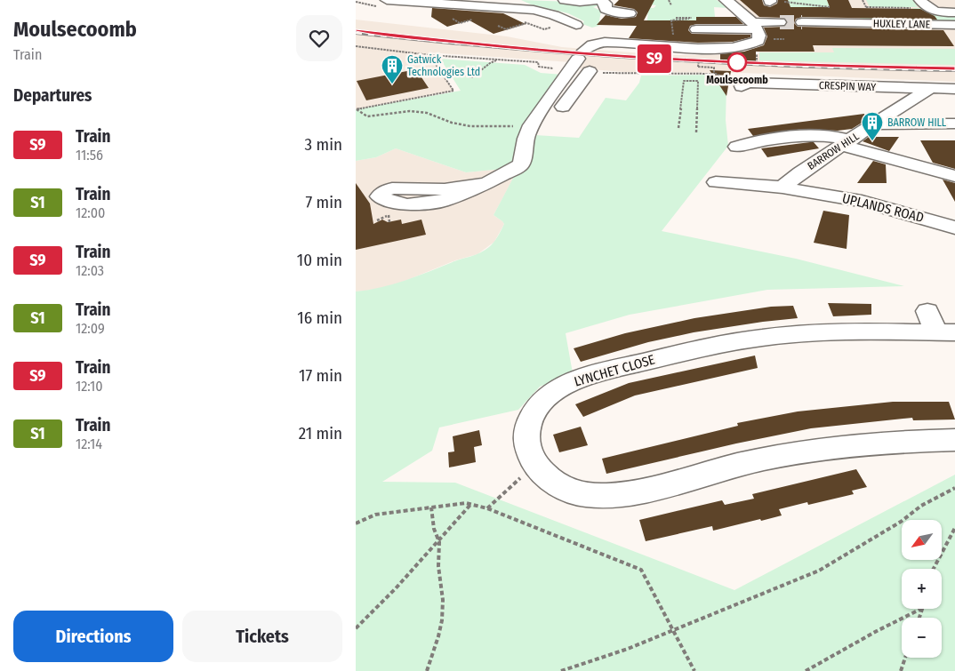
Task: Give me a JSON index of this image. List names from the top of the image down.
{
  "streets": {
    "street": [
      "HUXLEY LANE",
      "CRESPIN WAY",
      "BARROW HILL",
      "UPLANDS ROAD",
      "LYNCHET CLOSE"
    ]
  },
  "crossings": [
    ["CRESPIN WAY", "BARROW HILL"],
    ["BARROW HILL", "UPLANDS ROAD"]
  ],
  "places": {
    "other": ["Moulsecoomb"],
    "building": ["Gatwick Technologies Ltd", "BARROW HILL"]
  },
  "north": "bottom left",
  "page": {
    "heading": [
      ["Moulsecoomb", "Train"],
      "Departures"
    ],
    "on_map": "S9",
    "list": [
      {
        "mark": "S9",
        "name": "Train",
        "note": "11:56",
        "value": "3 min"
      },
      {
        "mark": "S1",
        "name": "Train",
        "note": "12:00",
        "value": "7 min"
      },
      {
        "mark": "S9",
        "name": "Train",
        "note": "12:03",
        "value": "10 min"
      },
      {
        "mark": "S1",
        "name": "Train",
        "note": "12:09",
        "value": "16 min"
      },
      {
        "mark": "S9",
        "name": "Train",
        "note": "12:10",
        "value": "17 min"
      },
      {
        "mark": "S1",
        "name": "Train",
        "note": "12:14",
        "value": "21 min"
      }
    ],
    "map_buttons": ["+", "−"],
    "buttons": ["Directions", "Tickets"]
  }
}
